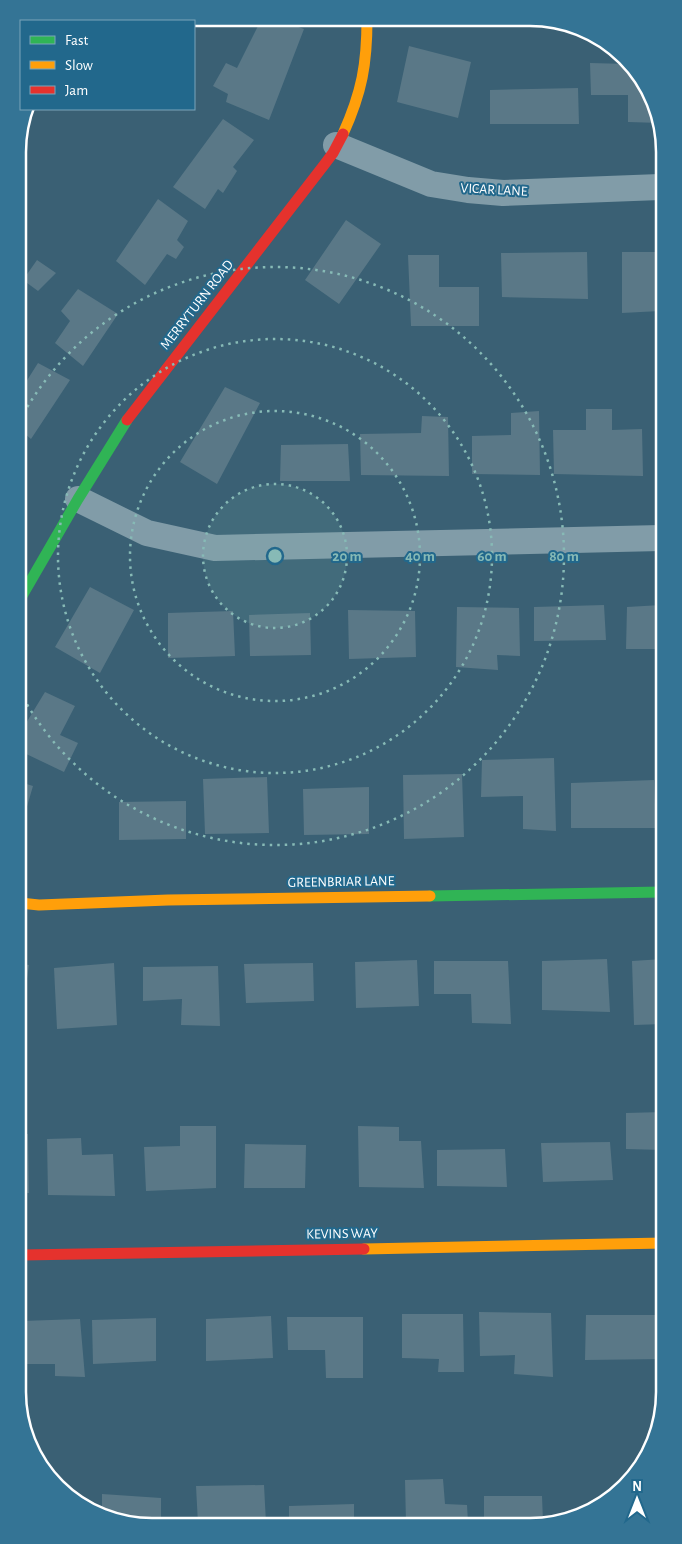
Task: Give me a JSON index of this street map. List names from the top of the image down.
{
  "streets": {
    "street": [
      "VICAR LANE",
      "MERRYTURN ROAD",
      "GREENBRIAR LANE",
      "KEVINS WAY"
    ]
  },
  "crossings": [
    ["VICAR LANE", "MERRYTURN ROAD"]
  ],
  "legend": ["Fast", "Slow", "Jam"],
  "north": "top",
  "rings": [
    "20 m",
    "40 m",
    "60 m",
    "80 m"
  ]
}
